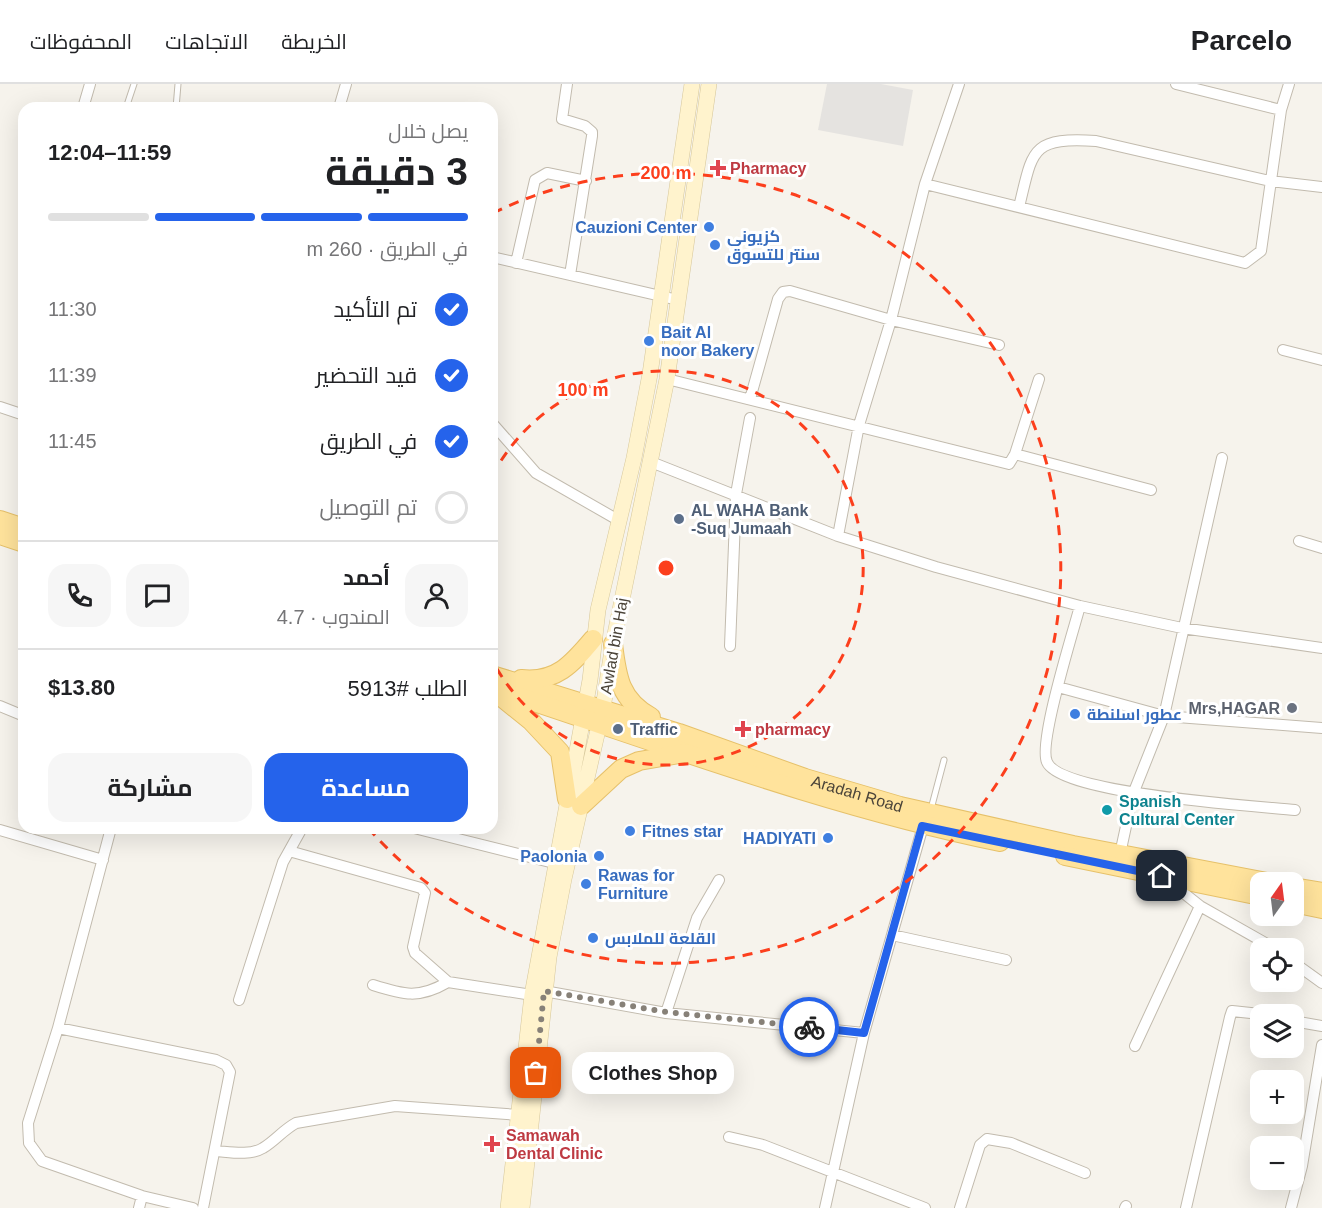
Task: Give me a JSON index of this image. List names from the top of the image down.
{
  "streets": {
    "main road": ["Awlad bin Haj", "Aradah Road"]
  },
  "crossings": [
    ["Awlad bin Haj", "Aradah Road"]
  ],
  "places": {
    "health": ["Pharmacy", "pharmacy", "Samawah Dental Clinic"],
    "other": [
      "Cauzioni Center",
      "كزيوني سنتر للتسوق",
      "Bait Al noor Bakery",
      "AL WAHA Bank -Suq Jumaah",
      "Mrs,HAGAR",
      "عطور اسلنطة",
      "Traffic",
      "Spanish Cultural Center",
      "Fitnes star",
      "HADIYATI",
      "Paolonia",
      "Rawas for Furniture",
      "القلعة للملابس",
      "Clothes Shop"
    ]
  },
  "north": "top",
  "page": {
    "header": "Parcelo",
    "nav": ["الخريطة", "الاتجاهات", "المحفوظات"],
    "heading": ["3 دقيقة", "يصل خلال", "11:59–12:04"],
    "panel": [
      "أحمد",
      "المندوب · 4.7",
      "الطلب #5913",
      "$13.80"
    ],
    "bar": "في الطريق · 260 m",
    "list": [
      ["تم التأكيد", "11:30"],
      ["قيد التحضير", "11:39"],
      ["في الطريق", "11:45"],
      "تم التوصيل"
    ],
    "buttons": ["مساعدة", "مشاركة"],
    "map_buttons": ["+", "−"],
    "bubble": "Clothes Shop"
  },
  "rings": ["200 m", "100 m"]
}
